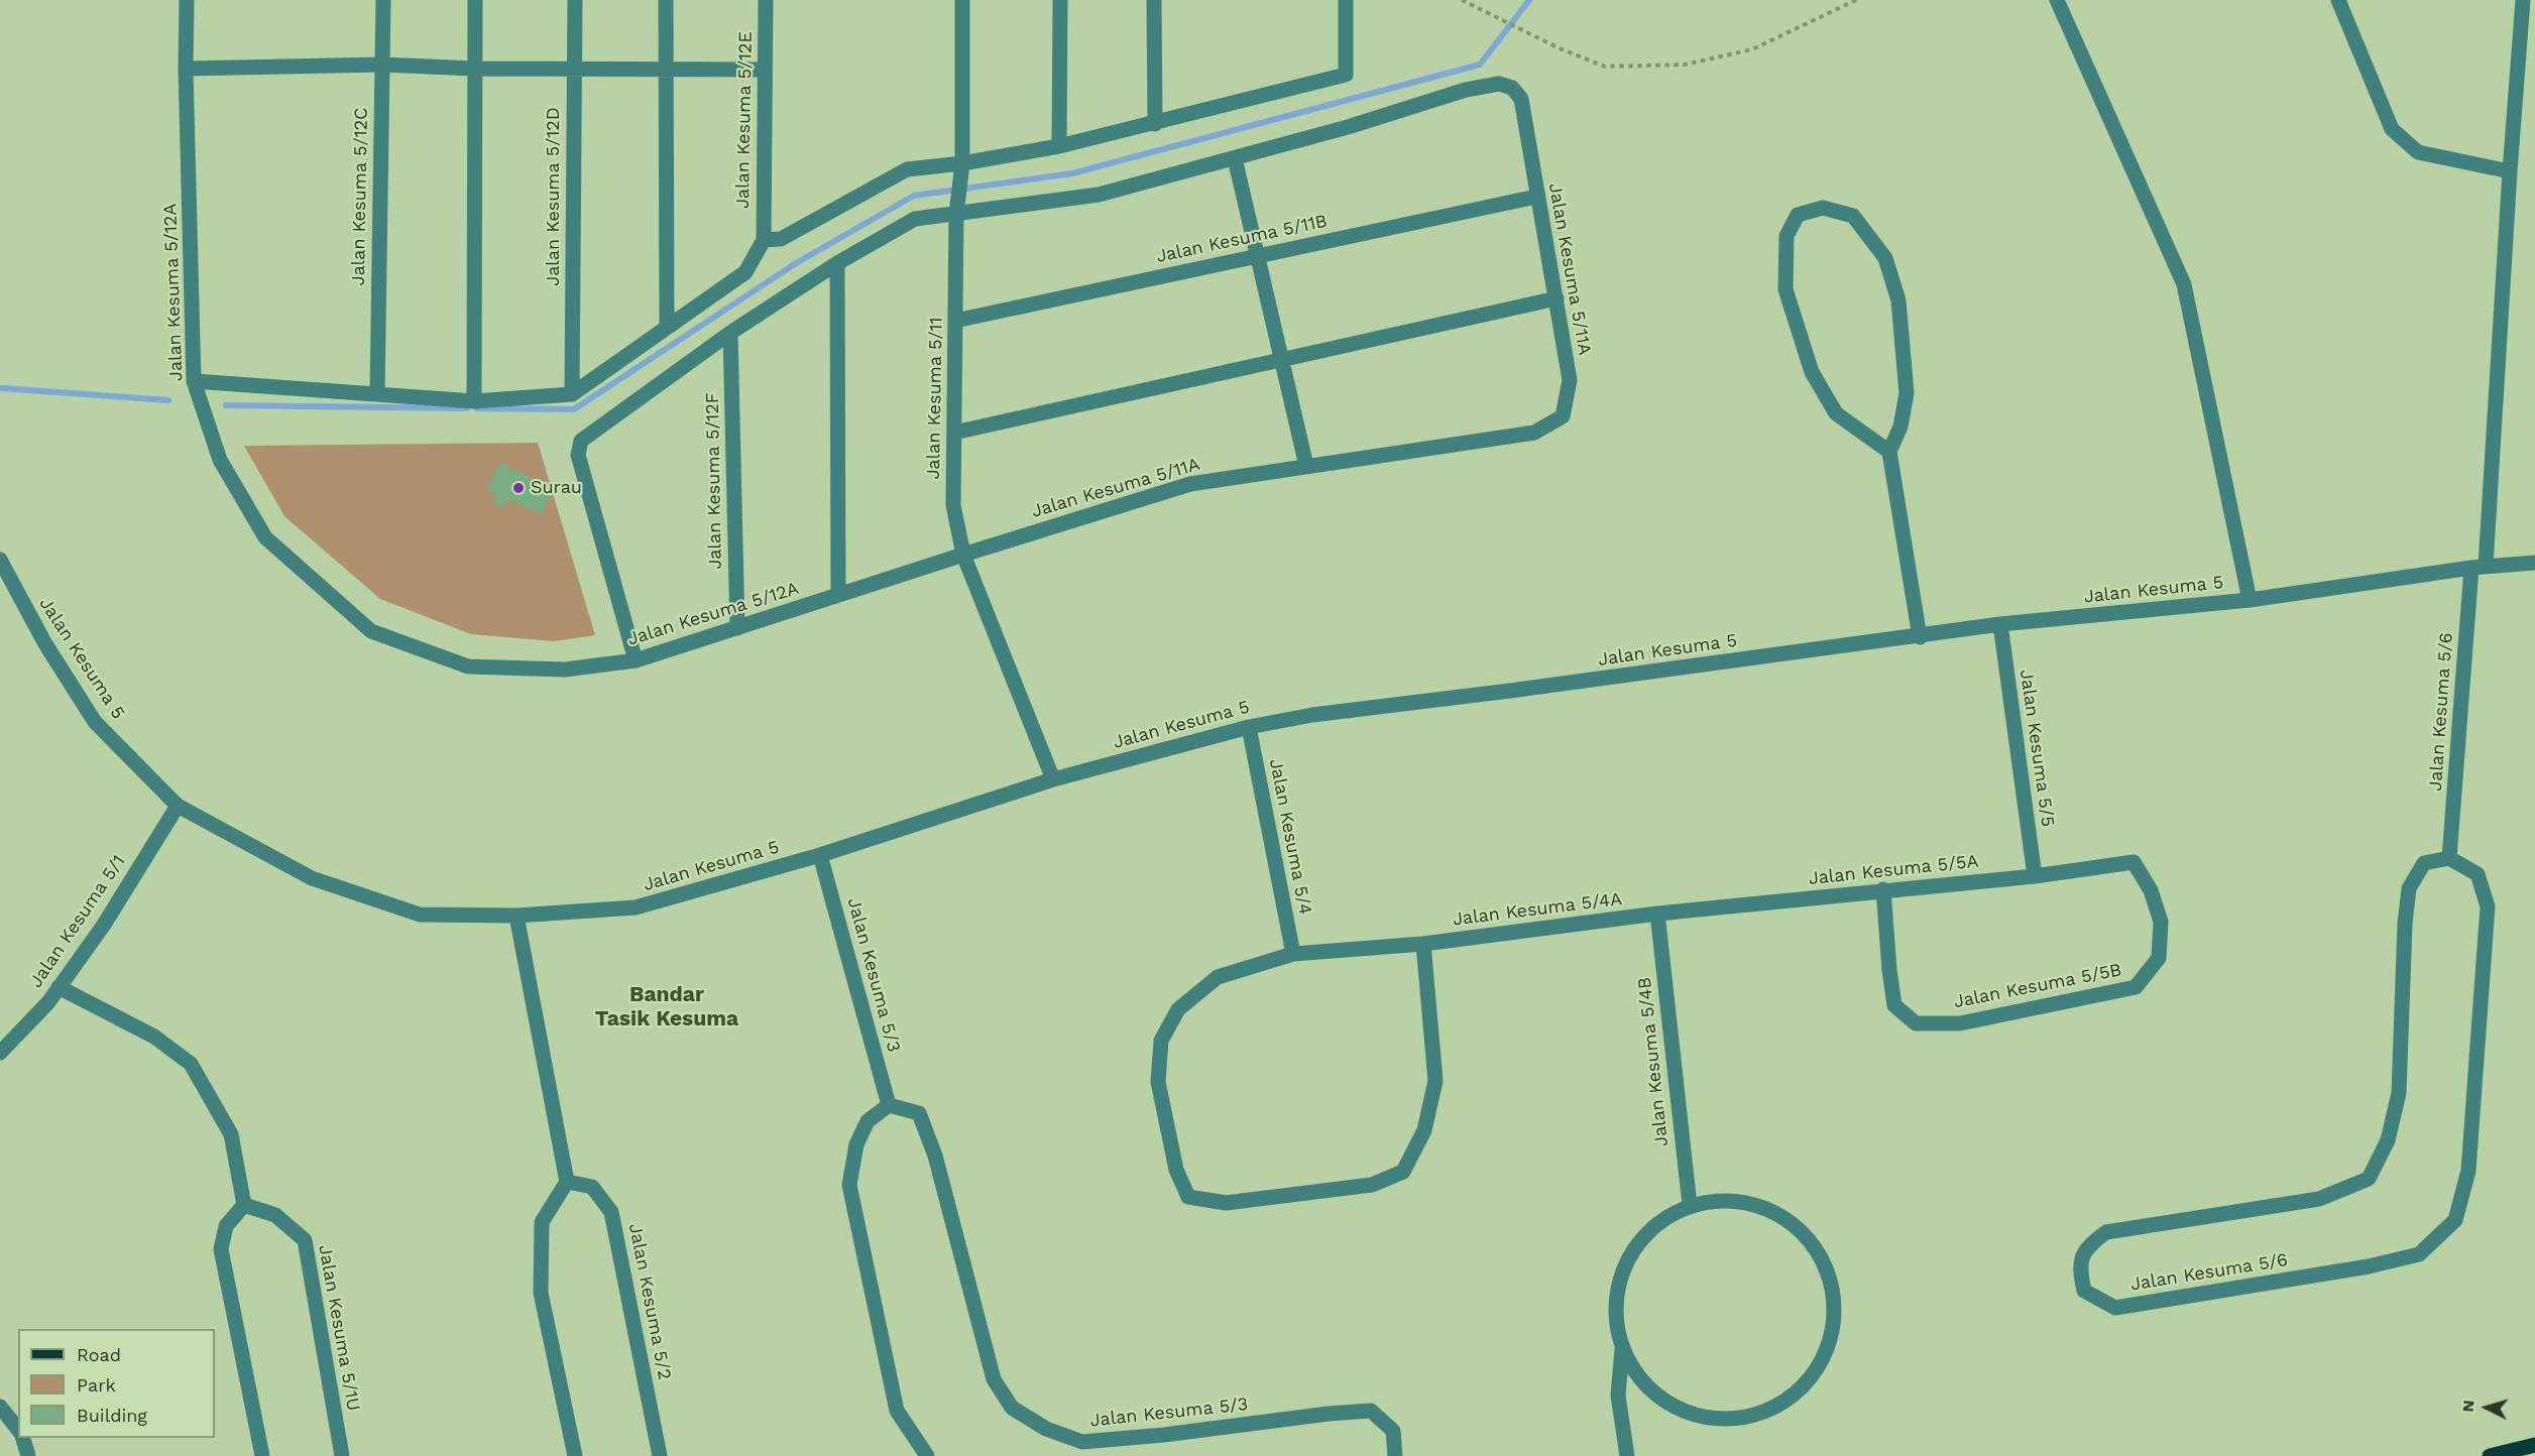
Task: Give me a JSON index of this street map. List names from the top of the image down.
{
  "streets": {
    "street": [
      "Jalan Kesuma 5/12E",
      "Jalan Kesuma 5/12C",
      "Jalan Kesuma 5/12D",
      "Jalan Kesuma 5/11B",
      "Jalan Kesuma 5/11A",
      "Jalan Kesuma 5/12A",
      "Jalan Kesuma 5/11",
      "Jalan Kesuma 5/12F",
      "Jalan Kesuma 5",
      "Jalan Kesuma 5/6",
      "Jalan Kesuma 5/5",
      "Jalan Kesuma 5/4",
      "Jalan Kesuma 5/5A",
      "Jalan Kesuma 5/4A",
      "Jalan Kesuma 5/1",
      "Jalan Kesuma 5/3",
      "Jalan Kesuma 5/5B",
      "Jalan Kesuma 5/4B",
      "Jalan Kesuma 5/2",
      "Jalan Kesuma 5/1U"
    ]
  },
  "crossings": [
    ["Jalan Kesuma 5/11B", "Jalan Kesuma 5/11A"],
    ["Jalan Kesuma 5/11B", "Jalan Kesuma 5/11"],
    ["Jalan Kesuma 5/11A", "Jalan Kesuma 5/12A"],
    ["Jalan Kesuma 5/11A", "Jalan Kesuma 5/11"],
    ["Jalan Kesuma 5/11A", "Jalan Kesuma 5/12F"],
    ["Jalan Kesuma 5/12A", "Jalan Kesuma 5/11"],
    ["Jalan Kesuma 5/12A", "Jalan Kesuma 5/12F"],
    ["Jalan Kesuma 5/11", "Jalan Kesuma 5"],
    ["Jalan Kesuma 5", "Jalan Kesuma 5/6"],
    ["Jalan Kesuma 5", "Jalan Kesuma 5/5"],
    ["Jalan Kesuma 5", "Jalan Kesuma 5/4"],
    ["Jalan Kesuma 5", "Jalan Kesuma 5/1"],
    ["Jalan Kesuma 5", "Jalan Kesuma 5/3"],
    ["Jalan Kesuma 5/5", "Jalan Kesuma 5/5A"],
    ["Jalan Kesuma 5/4", "Jalan Kesuma 5/4A"],
    ["Jalan Kesuma 5/5A", "Jalan Kesuma 5/4A"],
    ["Jalan Kesuma 5/5A", "Jalan Kesuma 5/5B"],
    ["Jalan Kesuma 5/5A", "Jalan Kesuma 5/4B"],
    ["Jalan Kesuma 5/4A", "Jalan Kesuma 5/4B"]
  ],
  "districts": ["Bandar Tasik Kesuma"],
  "places": ["Surau"],
  "legend": ["Road", "Park", "Building"],
  "north": "left"
}
